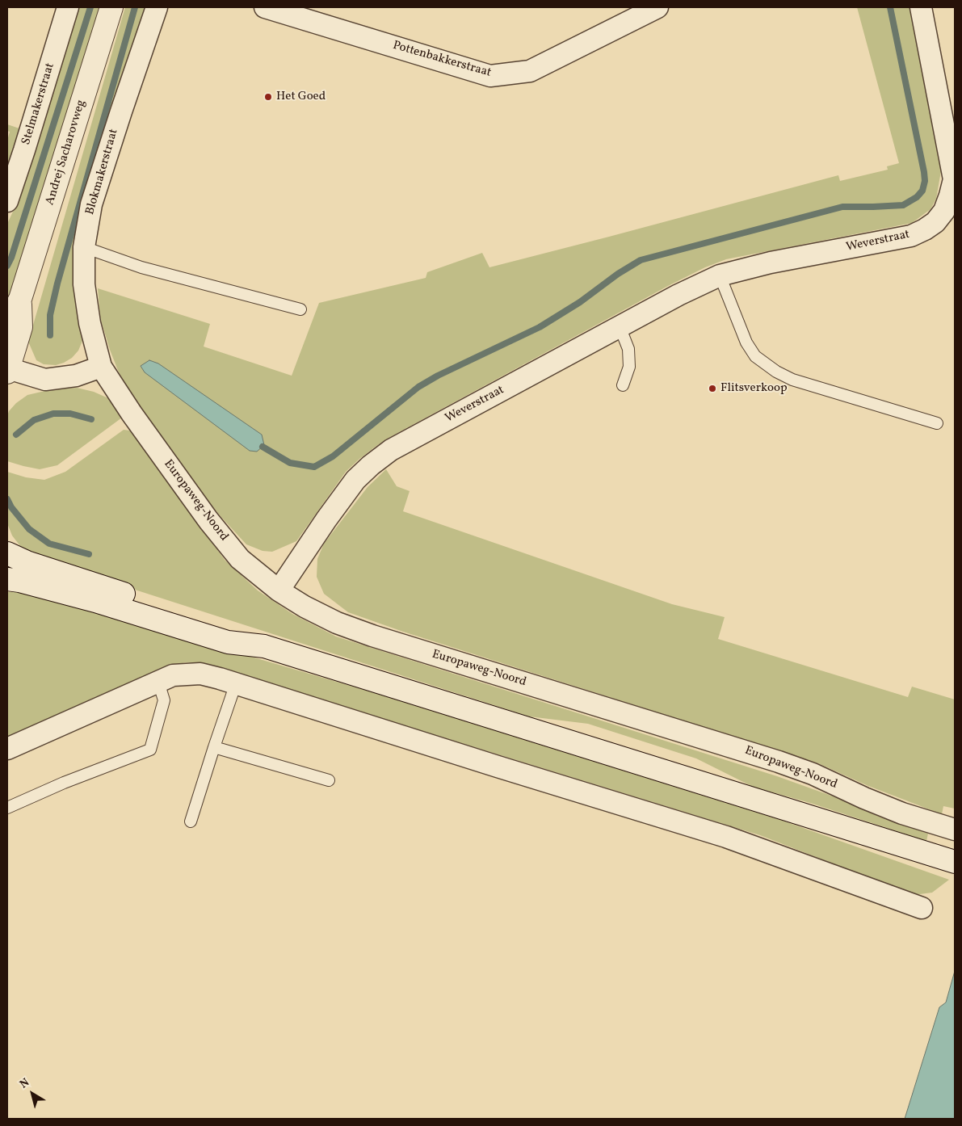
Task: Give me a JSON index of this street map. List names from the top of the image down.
{
  "streets": {
    "main road": ["Andrej Sacharovweg"],
    "street": [
      "Pottenbakkerstraat",
      "Stelmakerstraat",
      "Blokmakerstraat",
      "Weverstraat",
      "Europaweg-Noord"
    ]
  },
  "crossings": [
    ["Blokmakerstraat", "Europaweg-Noord"],
    ["Weverstraat", "Europaweg-Noord"]
  ],
  "places": ["Het Goed", "Flitsverkoop"],
  "north": "top left"
}
